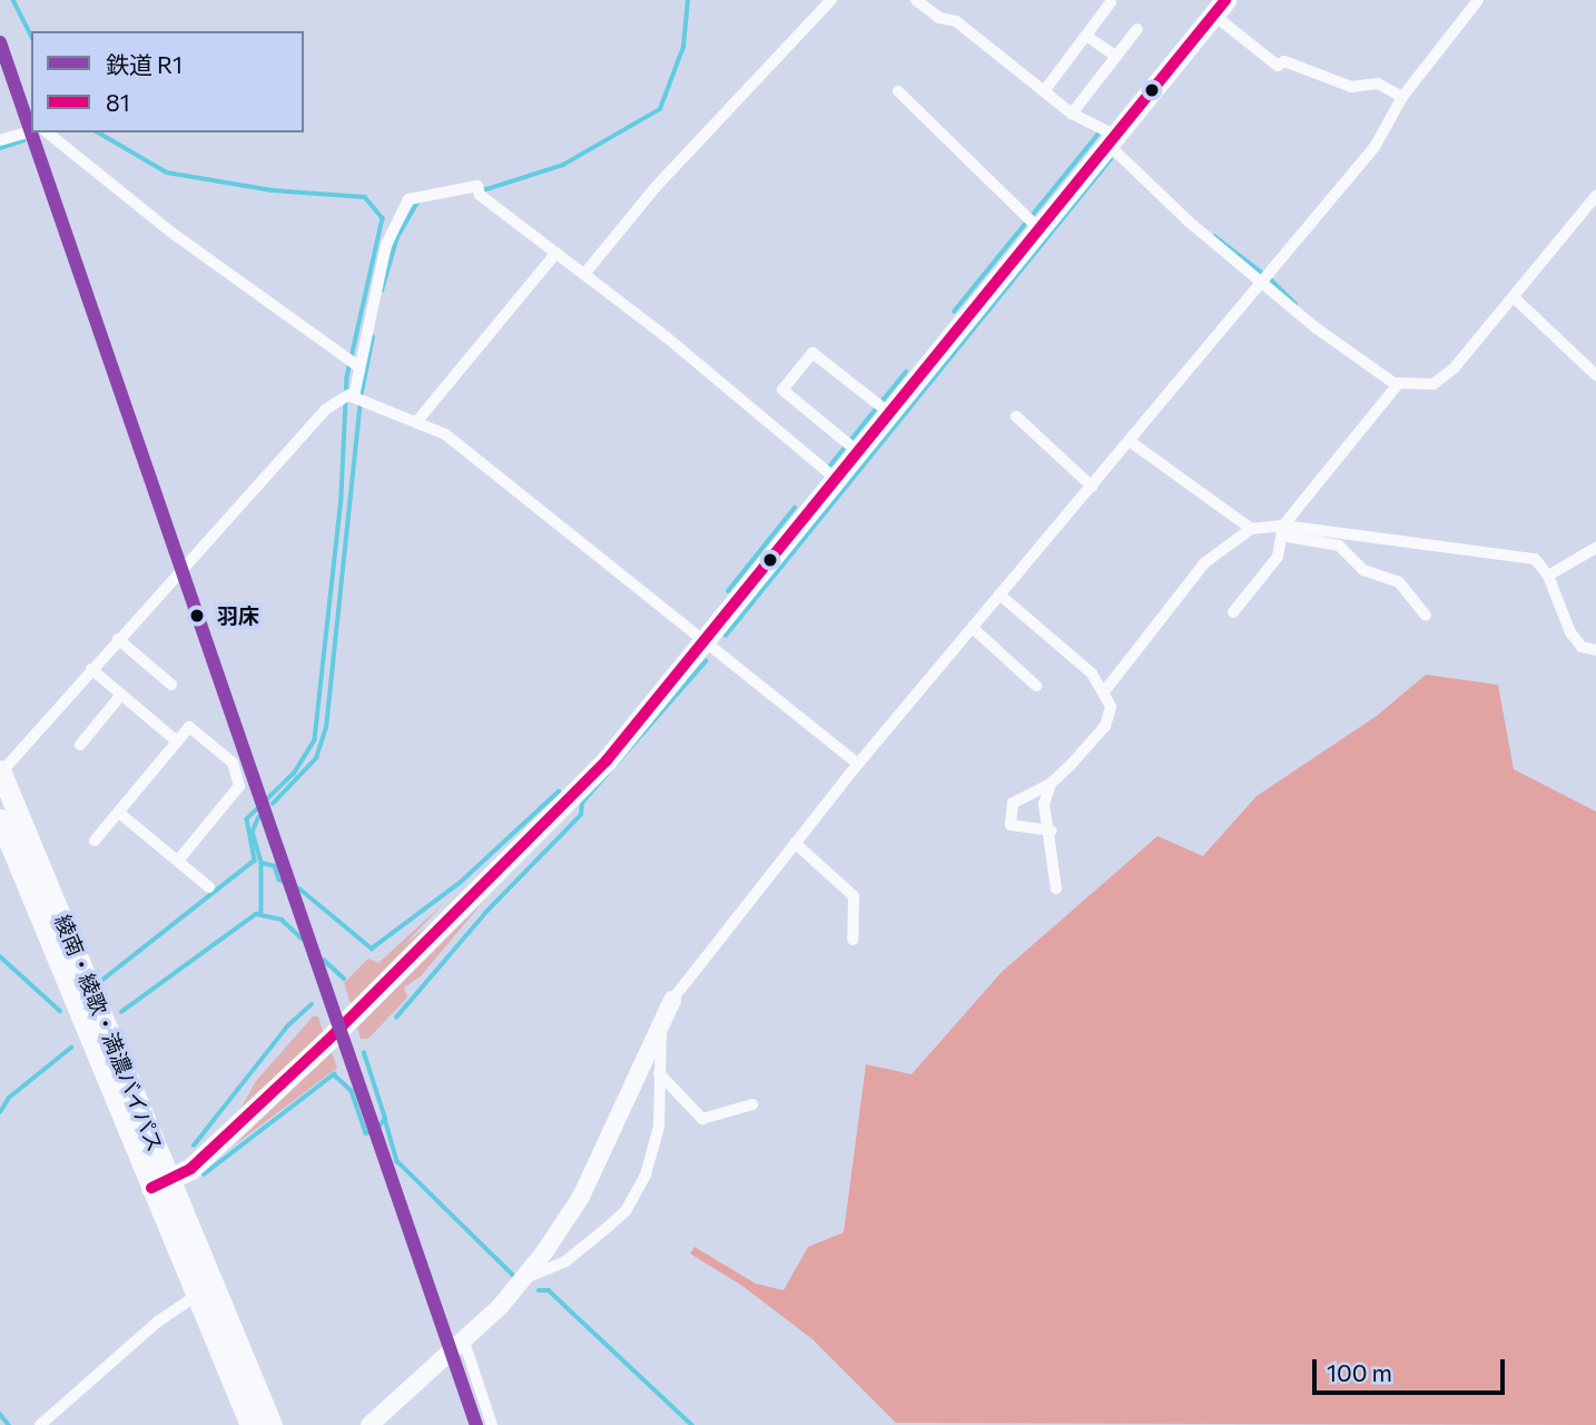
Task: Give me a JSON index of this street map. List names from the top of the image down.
{
  "streets": {
    "highway": ["綾南・綾歌・満濃バイパス"]
  },
  "places": ["羽床"],
  "lines": ["transit line 81", "rail line R1"],
  "legend": ["鉄道 R1", "81"],
  "scale_bar": "100 m"
}
